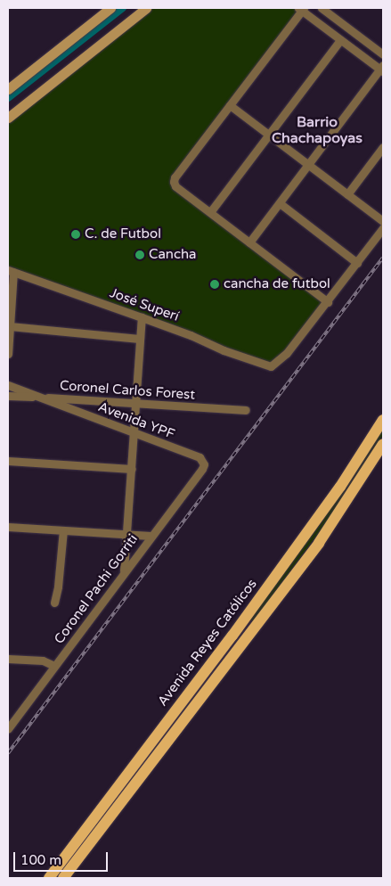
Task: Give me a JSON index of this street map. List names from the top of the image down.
{
  "streets": {
    "main road": ["Avenida Reyes Católicos"],
    "street": [
      "José Superí",
      "Coronel Carlos Forest",
      "Avenida YPF",
      "Coronel Pachi Gorriti"
    ]
  },
  "crossings": [
    ["Coronel Carlos Forest", "Avenida YPF"],
    ["Avenida YPF", "Coronel Pachi Gorriti"]
  ],
  "districts": ["Barrio Chachapoyas"],
  "places": ["C. de Futbol", "Cancha", "cancha de futbol"],
  "scale_bar": "100 m"
}
